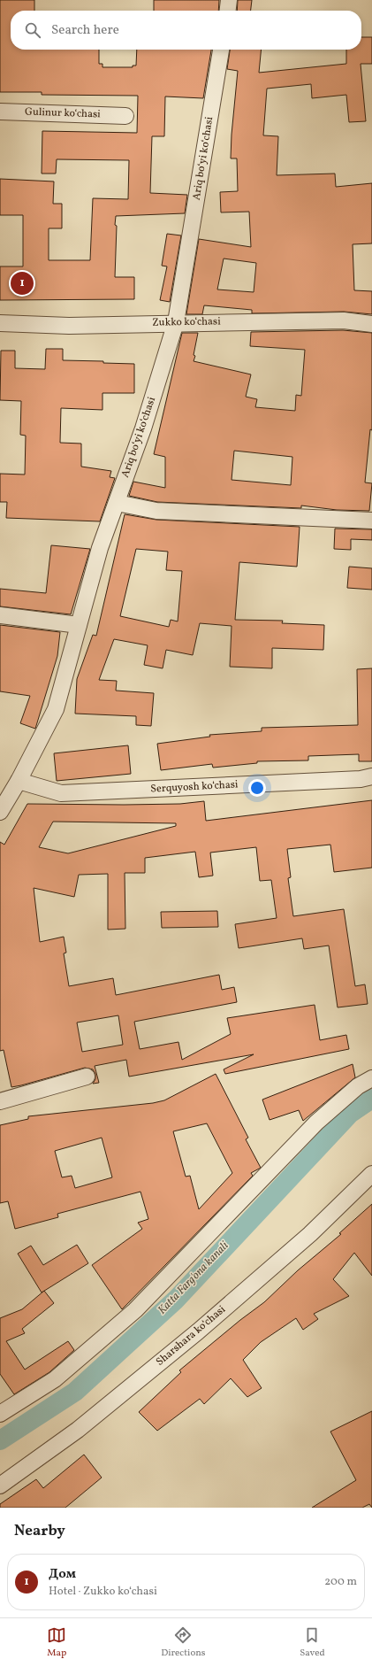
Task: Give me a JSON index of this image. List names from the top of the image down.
{
  "streets": {
    "street": [
      "Gulinur koʻchasi",
      "Ariq boʻyi koʻchasi",
      "Zukko koʻchasi",
      "Serquyosh koʻchasi",
      "Sharshara koʻchasi"
    ]
  },
  "crossings": [
    ["Ariq boʻyi koʻchasi", "Zukko koʻchasi"],
    ["Ariq boʻyi koʻchasi", "Serquyosh koʻchasi"]
  ],
  "water": ["Katta Farg'ona kanali"],
  "page": {
    "search": "Search here",
    "pins": "1",
    "heading": "Nearby",
    "list": [
      {
        "mark": "1",
        "name": "Дом",
        "note": "Hotel · Zukko koʻchasi",
        "value": "200 m"
      }
    ],
    "nav": ["Map", "Directions", "Saved"]
  }
}
